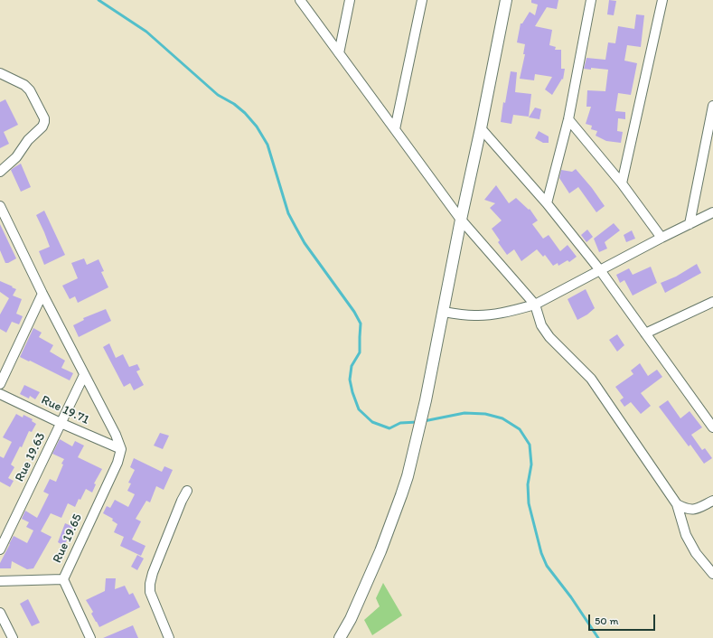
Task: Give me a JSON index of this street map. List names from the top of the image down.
{
  "streets": {
    "street": ["Rue 19.71", "Rue 19.63", "Rue 19.65"]
  },
  "crossings": [
    ["Rue 19.71", "Rue 19.63"],
    ["Rue 19.71", "Rue 19.65"]
  ],
  "scale_bar": "50 m"
}
